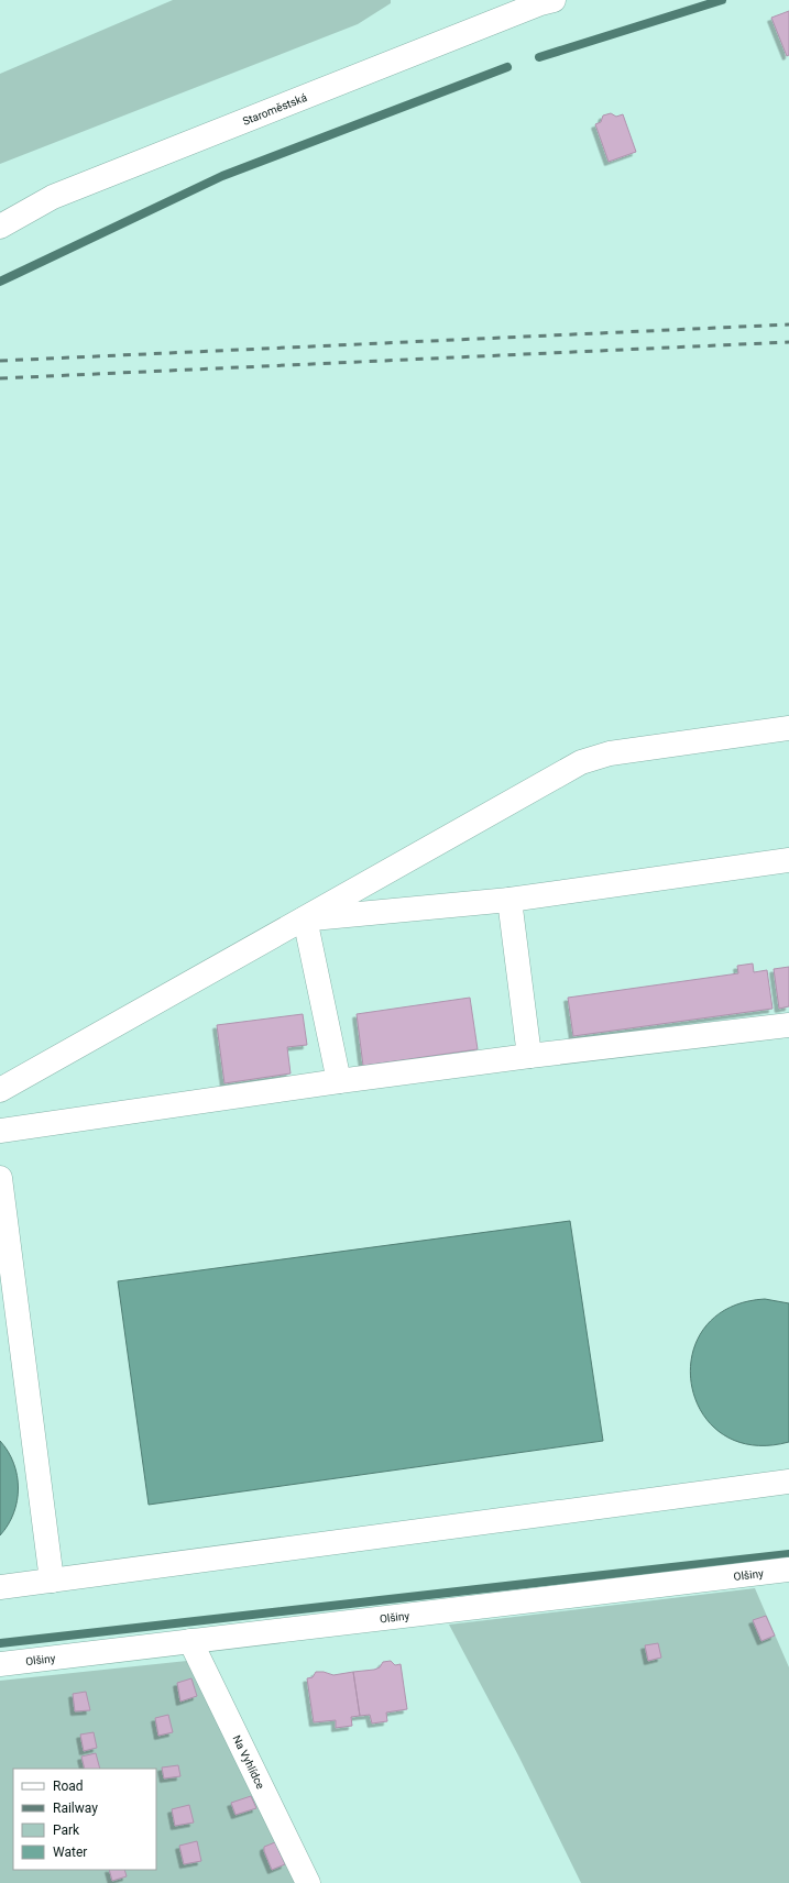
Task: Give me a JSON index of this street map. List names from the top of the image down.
{
  "streets": {
    "street": ["Staroměstská", "Olšiny", "Na Vyhlídce"]
  },
  "crossings": [
    ["Olšiny", "Na Vyhlídce"]
  ],
  "legend": [
    "Road",
    "Railway",
    "Park",
    "Water"
  ]
}
